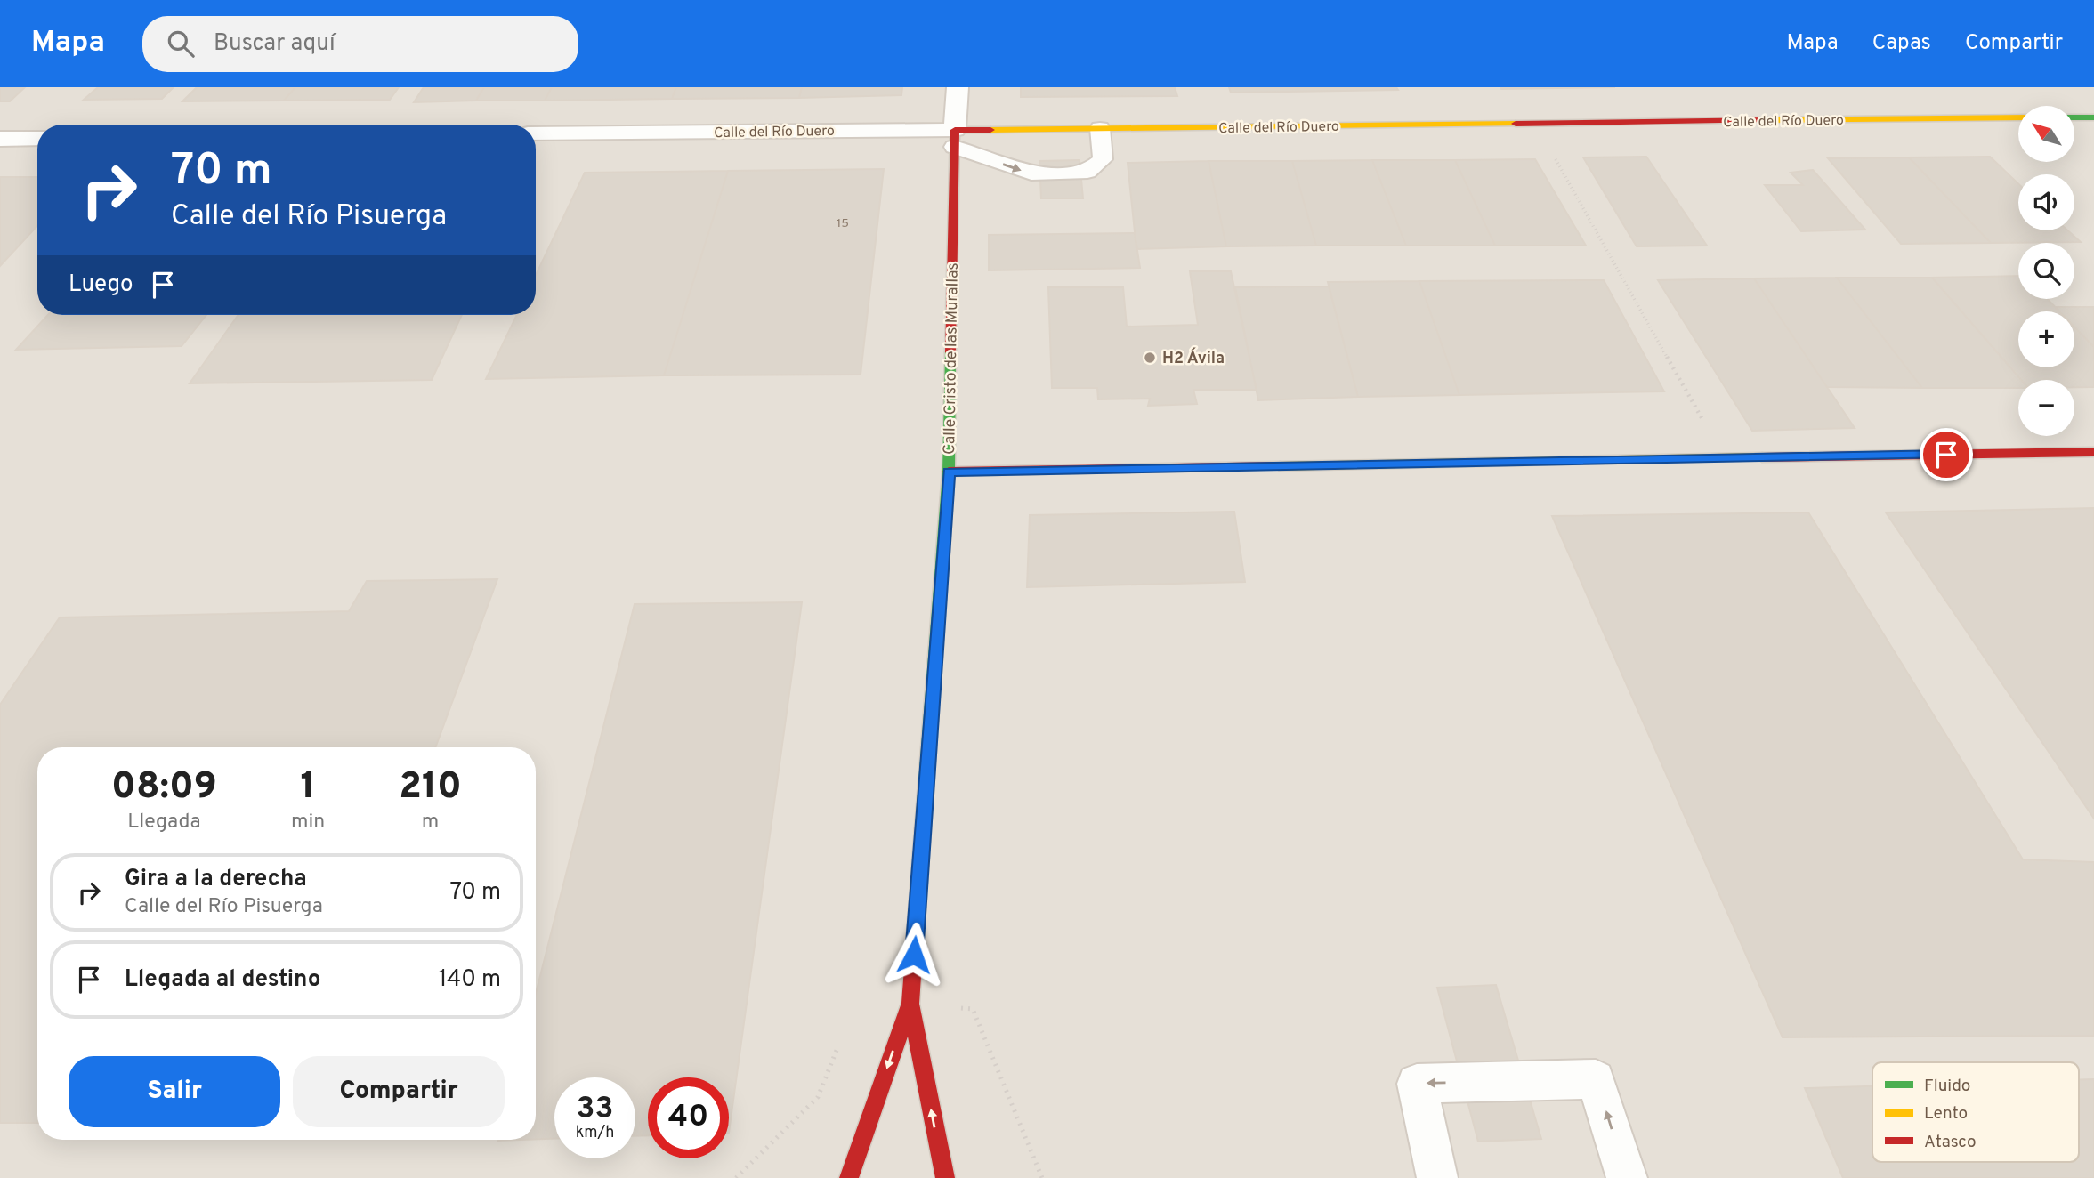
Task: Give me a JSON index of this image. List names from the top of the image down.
{
  "streets": {
    "street": ["Calle del Río Duero", "Calle Cristo de las Murallas"]
  },
  "crossings": [
    ["Calle del Río Duero", "Calle Cristo de las Murallas"]
  ],
  "places": ["H2 Ávila"],
  "house_numbers": ["15"],
  "legend": ["Fluido", "Lento", "Atasco"],
  "north": "top left",
  "page": {
    "header": "Mapa",
    "search": "Buscar aquí",
    "nav": ["Mapa", "Capas", "Compartir"],
    "map_buttons": ["+", "−"],
    "turn": ["70 m", "Calle del Río Pisuerga"],
    "then": "Luego",
    "eta": [
      "08:09",
      "Llegada",
      "1",
      "min",
      "210",
      "m"
    ],
    "list": [
      {
        "name": "Gira a la derecha",
        "note": "Calle del Río Pisuerga",
        "value": "70 m"
      },
      {
        "name": "Llegada al destino",
        "value": "140 m"
      }
    ],
    "buttons": ["Salir", "Compartir"],
    "speed": "33 km/h",
    "limit": "40"
  }
}
